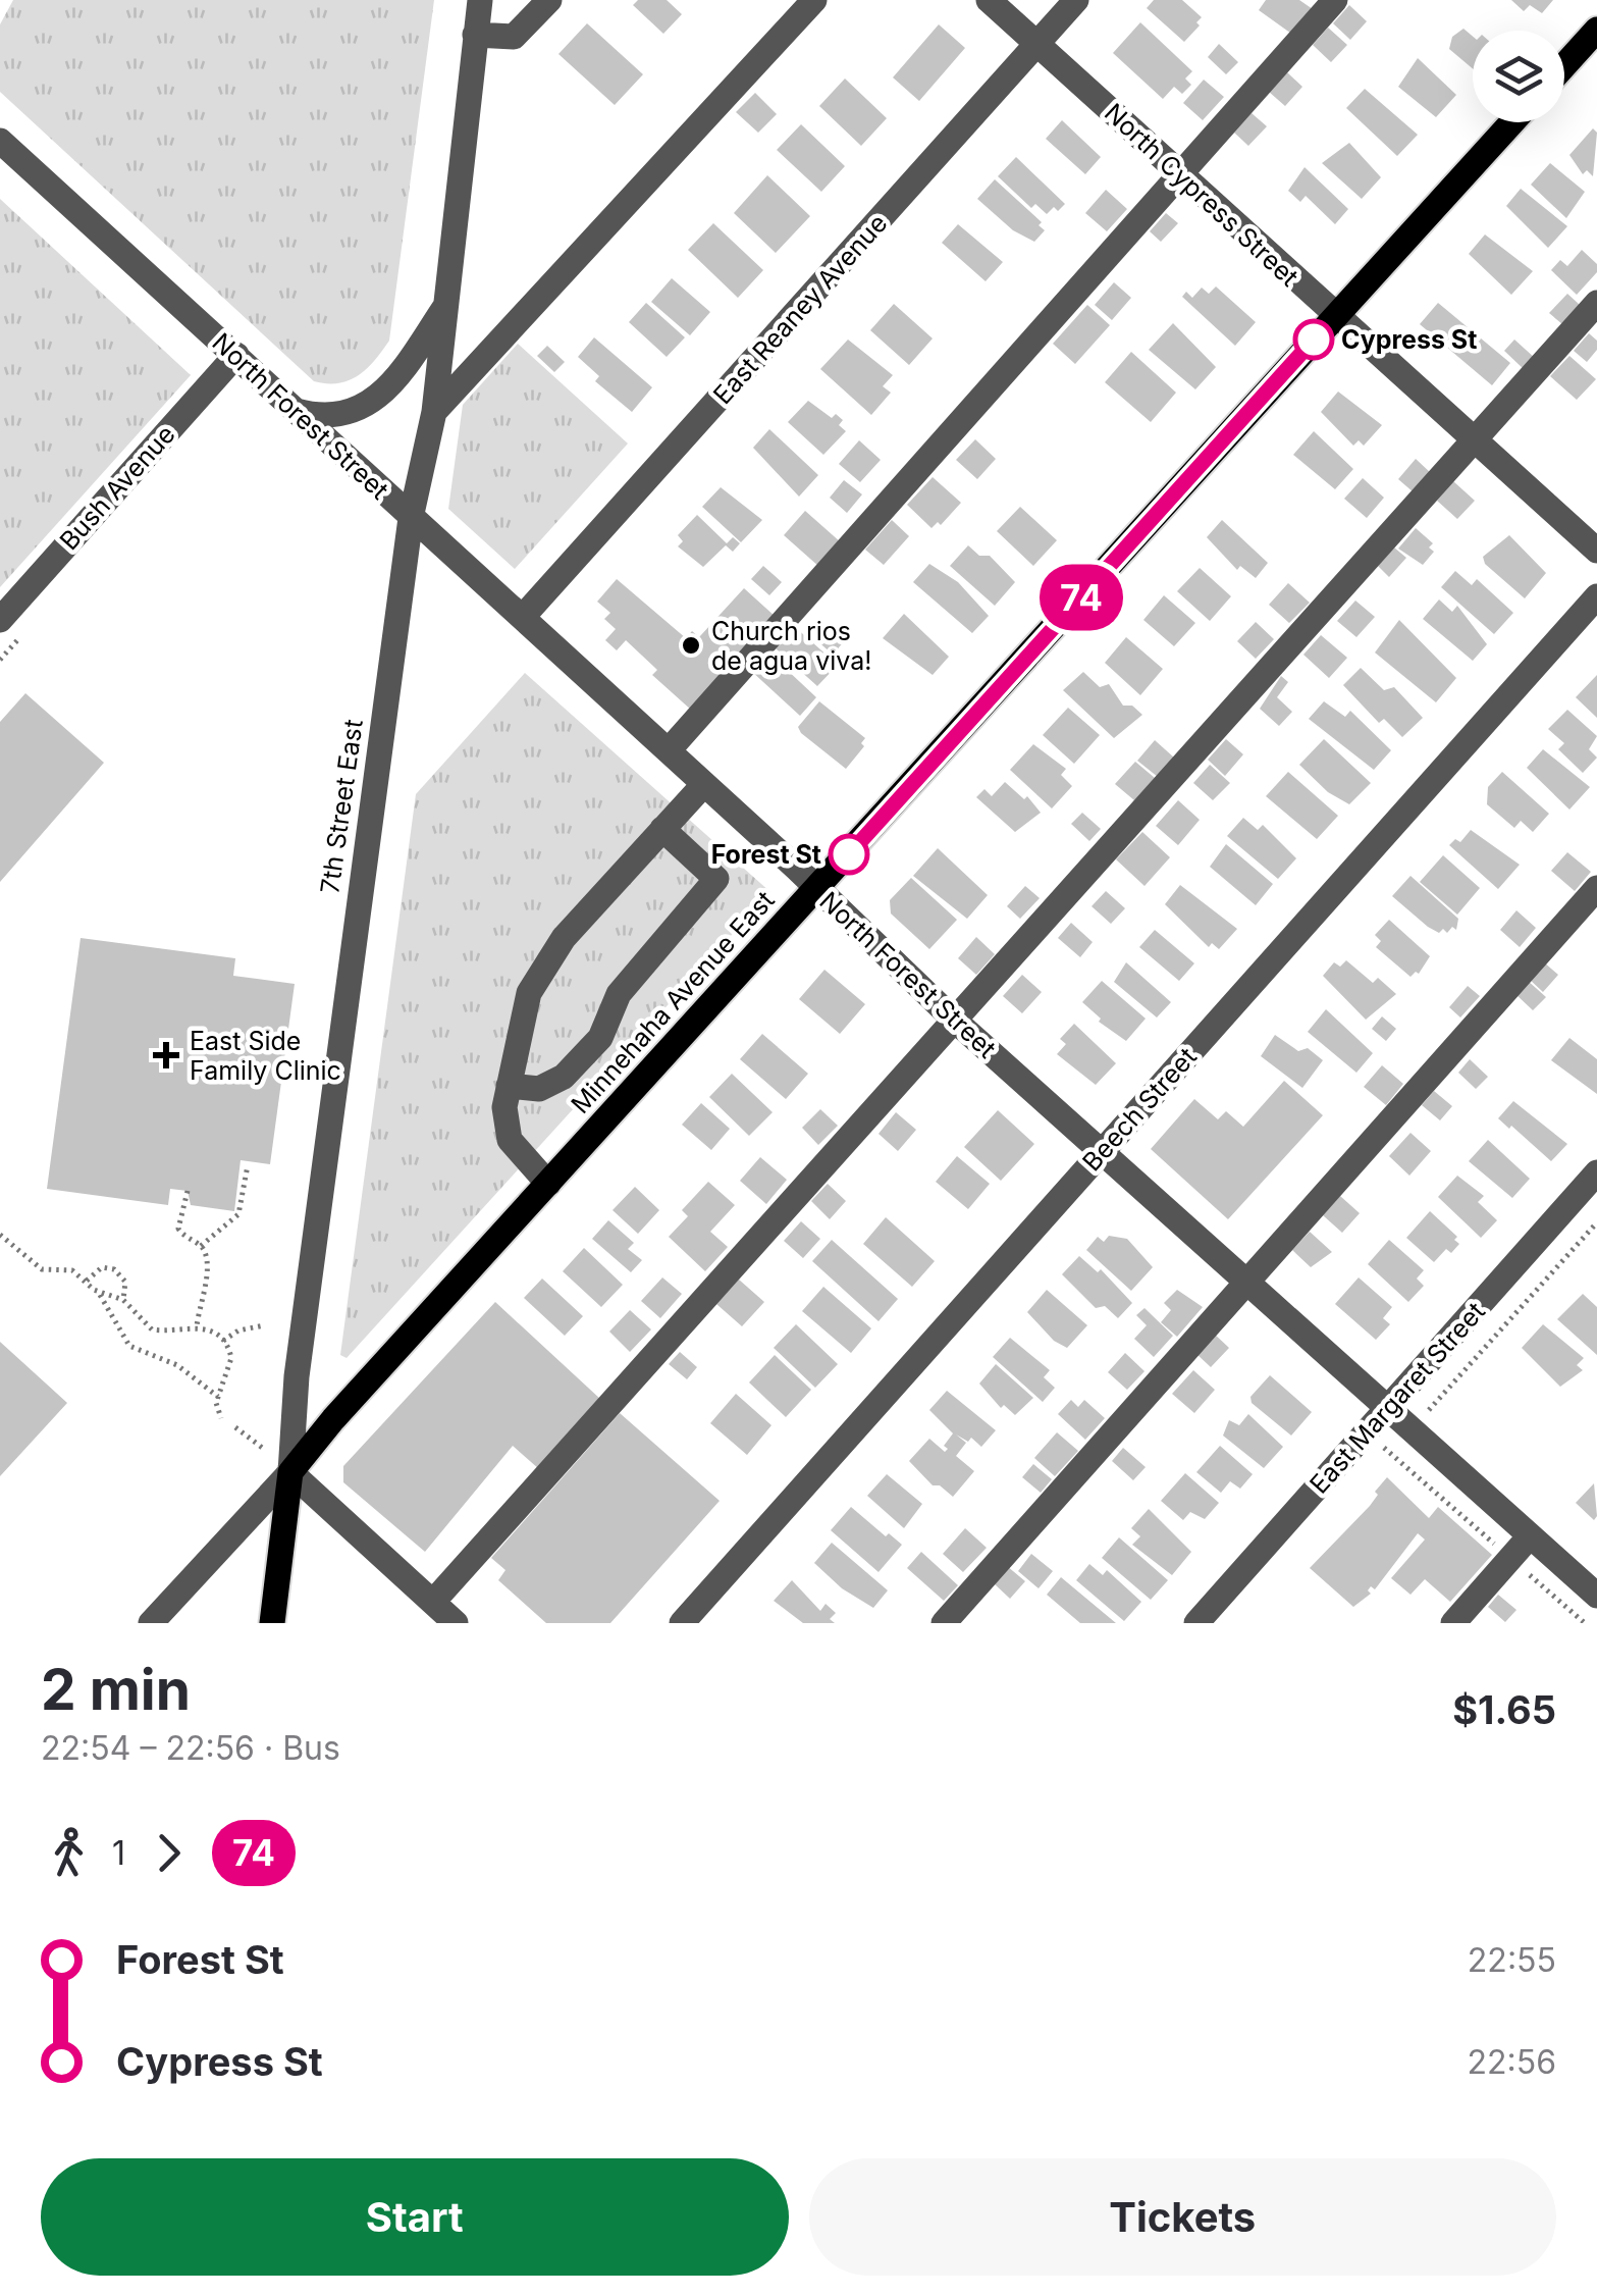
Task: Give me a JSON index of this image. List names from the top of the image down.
{
  "streets": {
    "main road": ["7th Street East", "Minnehaha Avenue East"],
    "street": [
      "North Cypress Street",
      "East Reaney Avenue",
      "North Forest Street",
      "Bush Avenue",
      "Beech Street",
      "East Margaret Street"
    ]
  },
  "crossings": [
    ["North Cypress Street", "East Reaney Avenue"],
    ["North Cypress Street", "Minnehaha Avenue East"],
    ["East Reaney Avenue", "North Forest Street"],
    ["North Forest Street", "Bush Avenue"],
    ["North Forest Street", "7th Street East"],
    ["North Forest Street", "Minnehaha Avenue East"],
    ["North Forest Street", "Beech Street"],
    ["North Forest Street", "East Margaret Street"],
    ["7th Street East", "Minnehaha Avenue East"]
  ],
  "places": {
    "other": ["Cypress St", "Church rios de agua viva!", "Forest St"],
    "health": ["East Side Family Clinic"]
  },
  "lines": ["bus line 74"],
  "page": {
    "on_map": "74",
    "heading": ["2 min", "22:54 – 22:56 · Bus", "$1.65"],
    "legs": ["1", "74"],
    "list": [
      {
        "name": "Forest St",
        "value": "22:55"
      },
      {
        "name": "Cypress St",
        "value": "22:56"
      }
    ],
    "buttons": ["Start", "Tickets"]
  }
}
